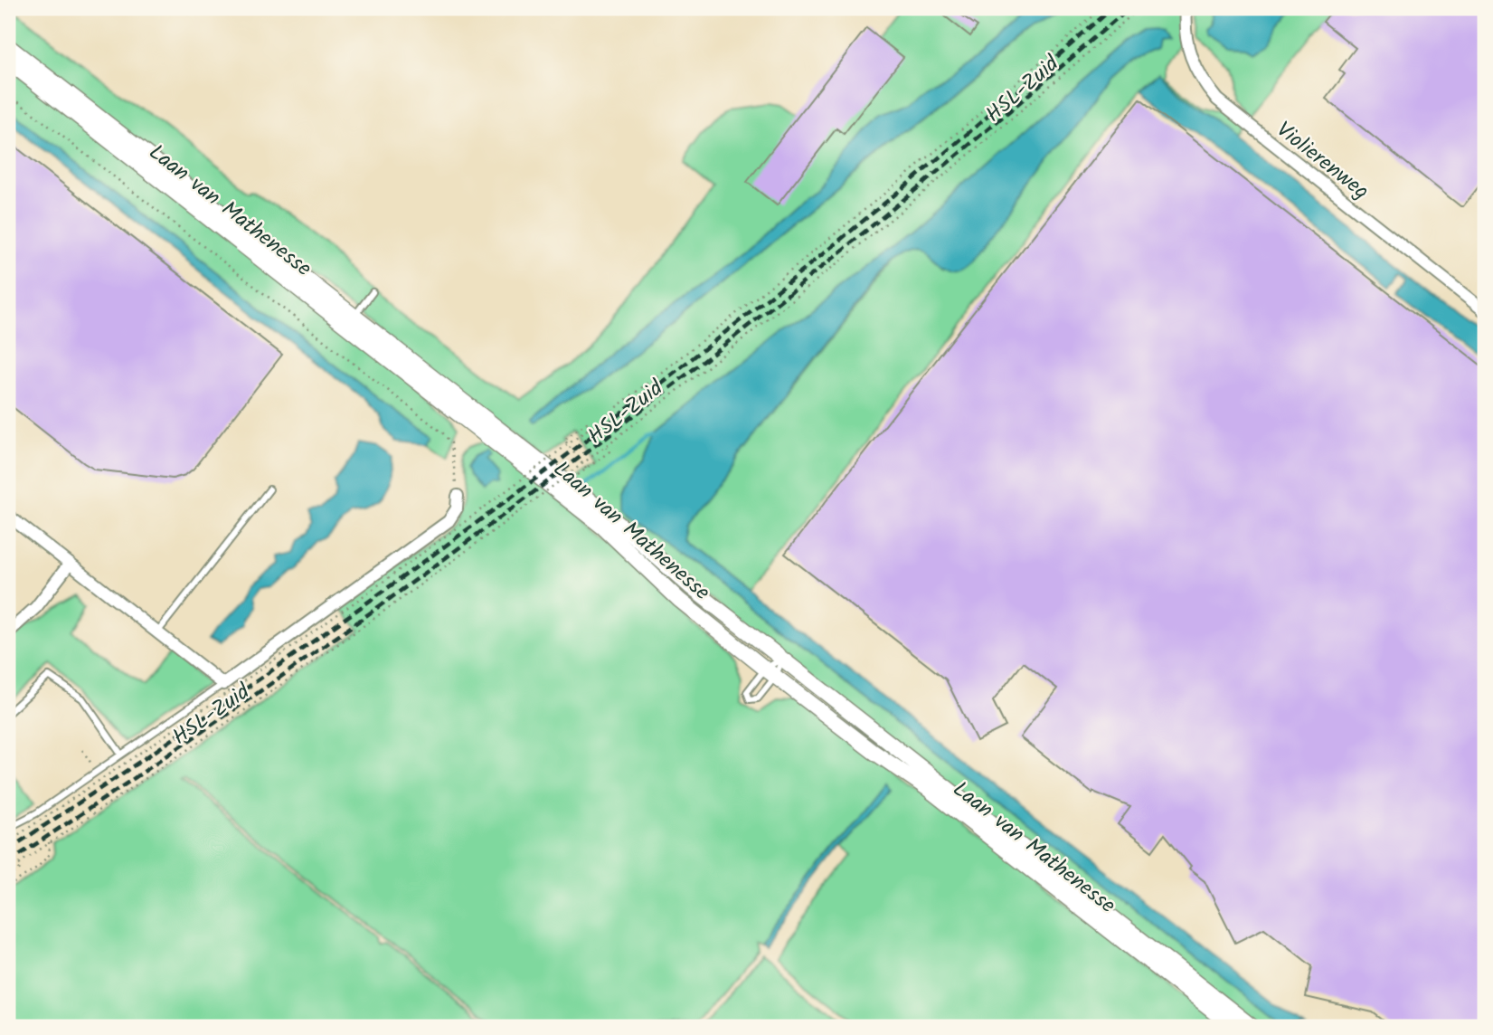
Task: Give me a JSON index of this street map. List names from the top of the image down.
{
  "streets": {
    "street": ["Violierenweg", "Laan van Mathenesse"],
    "path": ["HSL-Zuid"]
  }
}
